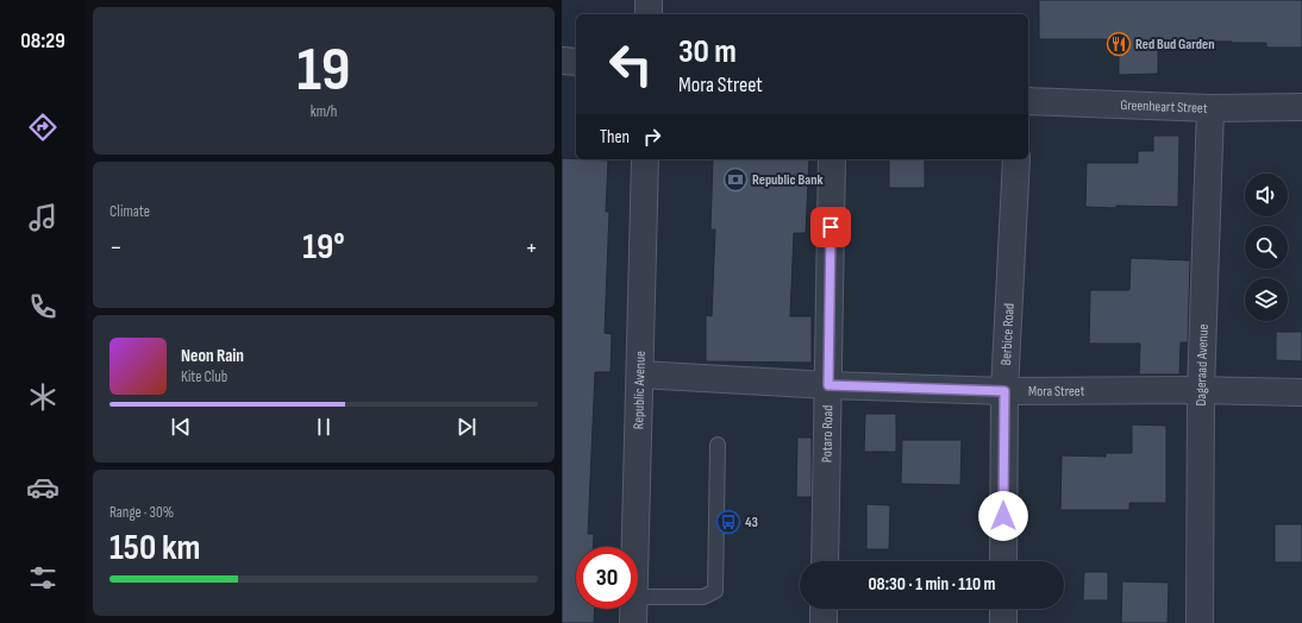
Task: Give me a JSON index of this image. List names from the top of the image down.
{
  "streets": {
    "street": [
      "Greenheart Street",
      "Berbice Road",
      "Dageraad Avenue",
      "Republic Avenue",
      "Mora Street",
      "Potaro Road"
    ]
  },
  "crossings": [
    ["Greenheart Street", "Dageraad Avenue"],
    ["Berbice Road", "Mora Street"],
    ["Dageraad Avenue", "Mora Street"],
    ["Republic Avenue", "Mora Street"],
    ["Mora Street", "Potaro Road"]
  ],
  "places": {
    "restaurant": ["Red Bud Garden"],
    "bank": ["Republic Bank"],
    "bus stop": ["43"]
  },
  "page": {
    "tabs": "08:29",
    "tile": [
      ["19", "km/h"],
      "Climate",
      ["Range · 30%", "150 km"]
    ],
    "turn": ["30 m", "Mora Street"],
    "then": "Then",
    "heat": ["−", "19°", "+"],
    "song": ["Neon Rain", "Kite Club"],
    "limit": "30",
    "trip": "08:30 · 1 min · 110 m"
  }
}
